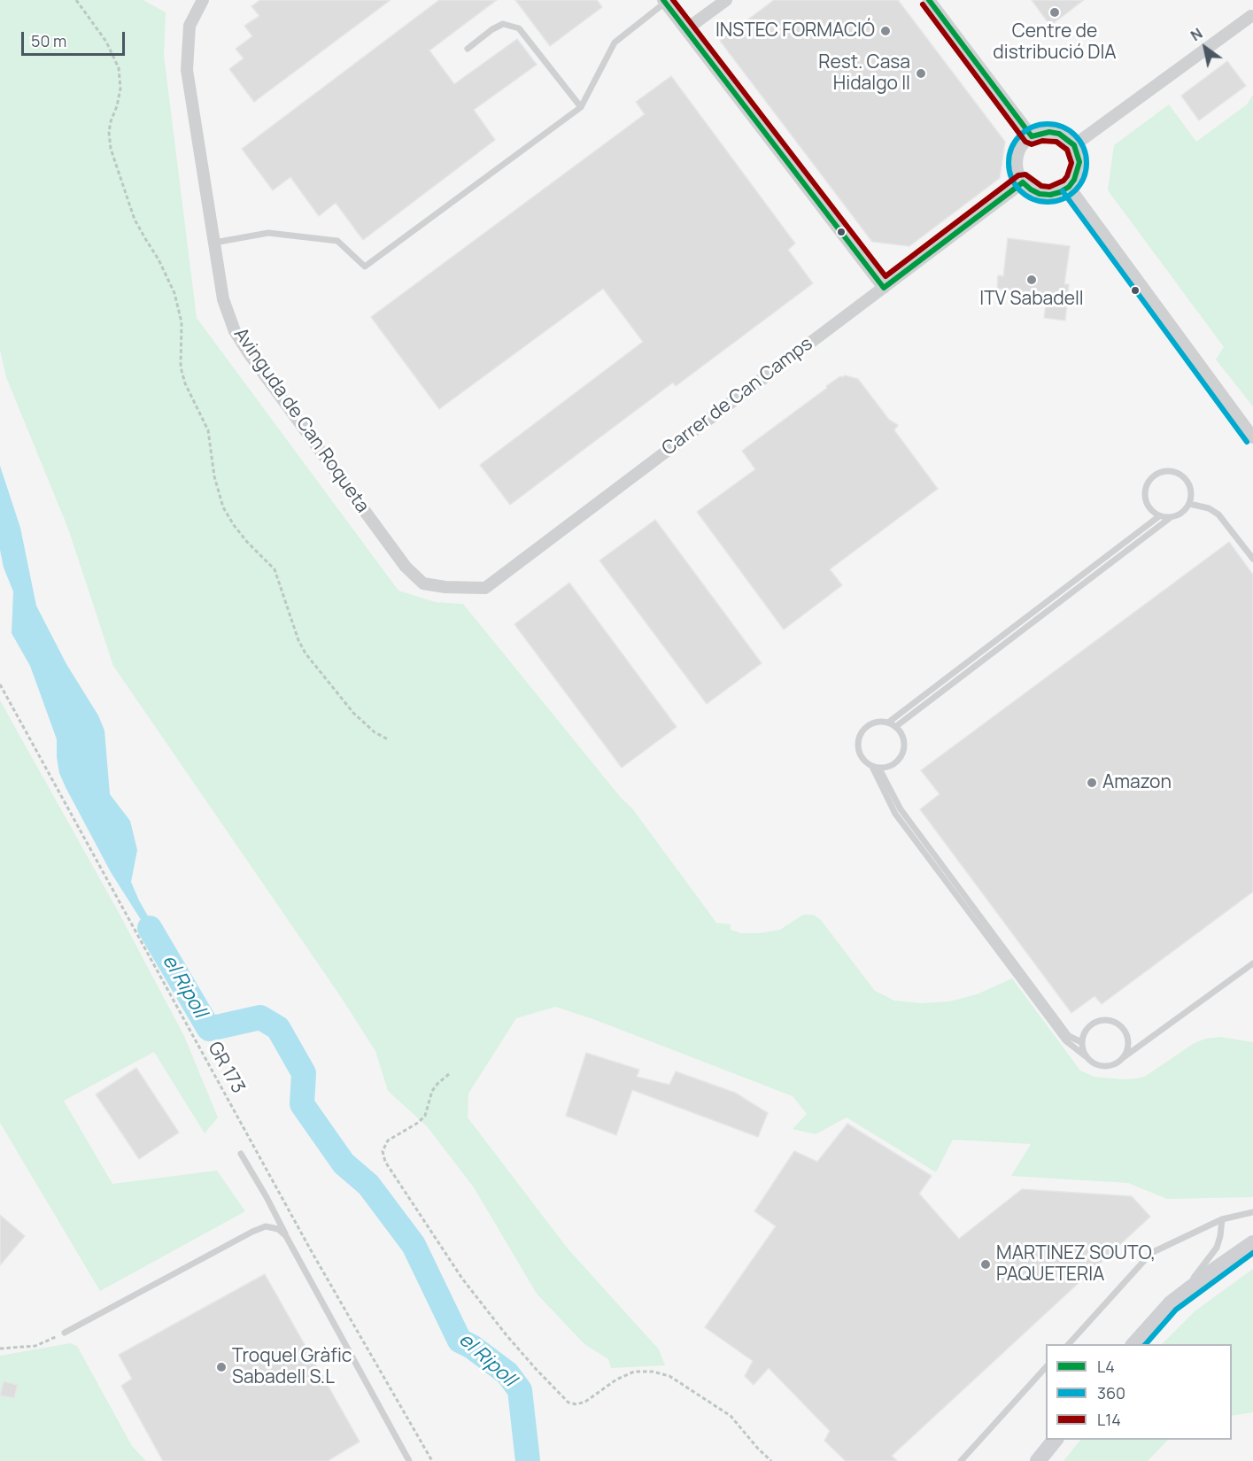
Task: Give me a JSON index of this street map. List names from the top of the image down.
{
  "streets": {
    "street": ["Carrer de Can Camps", "Avinguda de Can Roqueta"],
    "path": ["GR 173"]
  },
  "crossings": [
    ["Carrer de Can Camps", "Avinguda de Can Roqueta"]
  ],
  "water": ["el Ripoll"],
  "places": [
    "Centre de distribució DIA",
    "INSTEC FORMACIÓ",
    "Rest. Casa Hidalgo II",
    "ITV Sabadell",
    "Amazon",
    "MARTINEZ SOUTO, PAQUETERIA",
    "Troquel Gràfic Sabadell S.L"
  ],
  "lines": ["transit line L4", "transit line L14", "transit line 360"],
  "legend": ["L4", "360", "L14"],
  "scale_bar": "50 m",
  "north": "top left"
}
